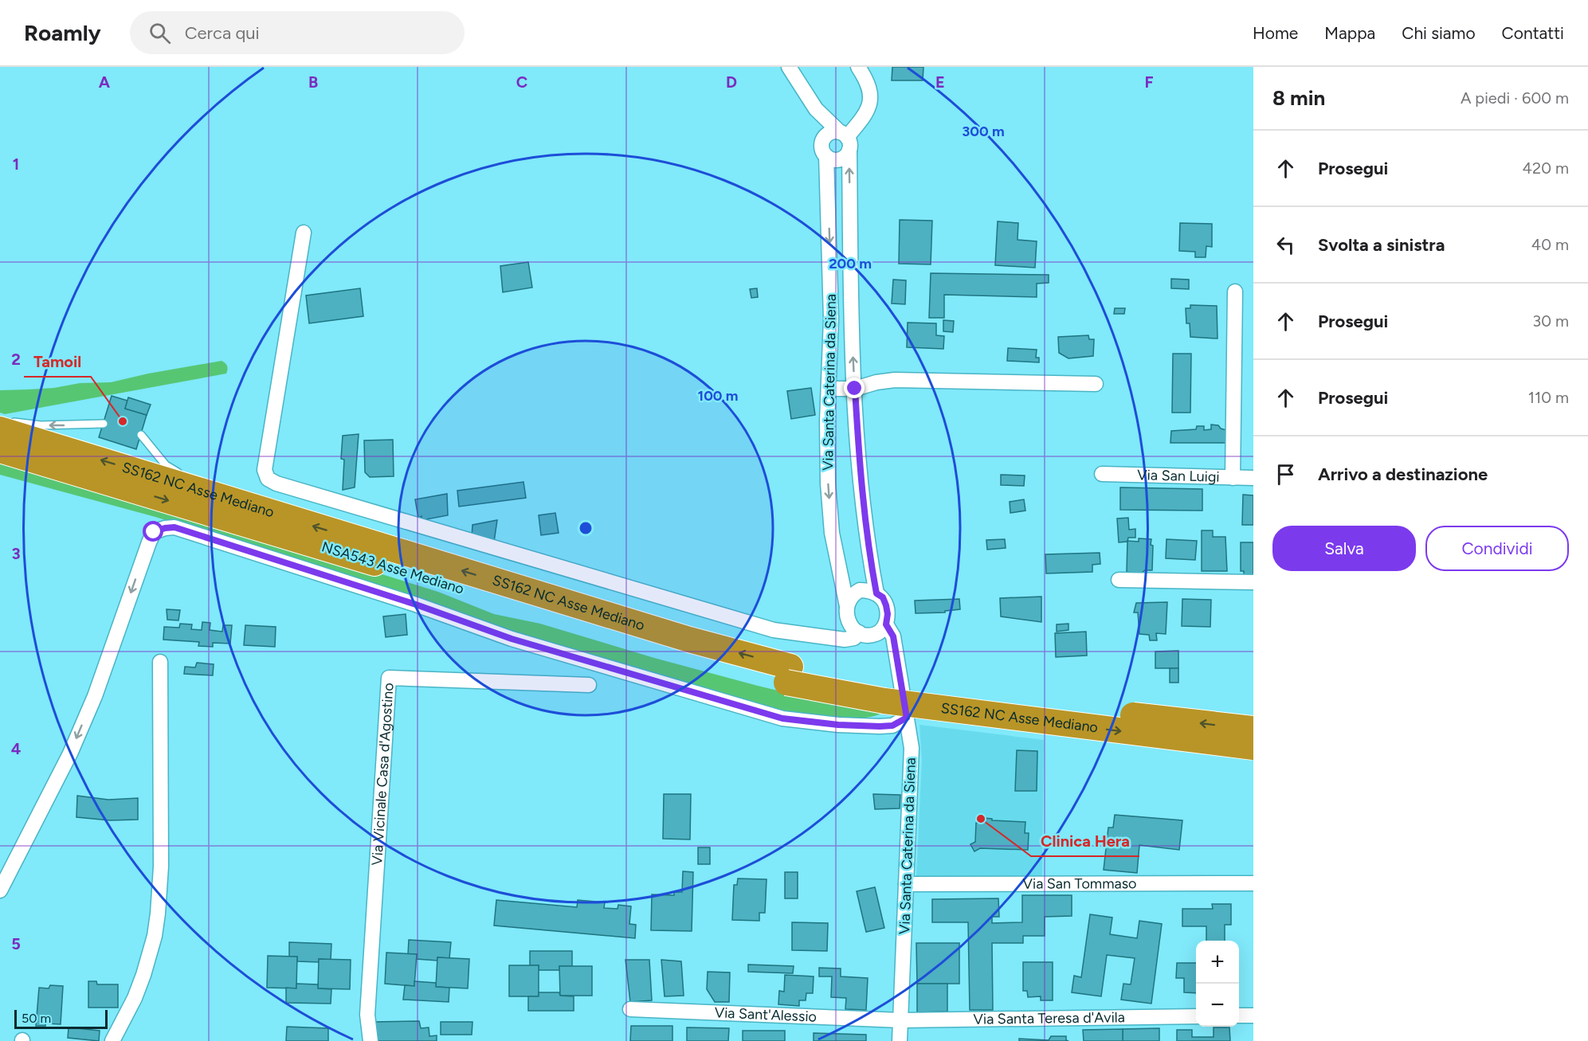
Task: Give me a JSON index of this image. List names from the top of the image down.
{
  "streets": {
    "highway": ["SS162 NC Asse Mediano", "NSA543 Asse Mediano"],
    "street": [
      "Via Santa Caterina da Siena",
      "Via San Luigi",
      "Via Vicinale Casa d'Agostino",
      "Via San Tommaso",
      "Via Sant'Alessio",
      "Via Santa Teresa d'Avila"
    ]
  },
  "crossings": [
    ["Via Santa Caterina da Siena", "Via San Tommaso"],
    ["Via Santa Caterina da Siena", "Via Sant'Alessio"],
    ["Via Santa Caterina da Siena", "Via Santa Teresa d'Avila"],
    ["SS162 NC Asse Mediano", "NSA543 Asse Mediano"],
    ["Via Sant'Alessio", "Via Santa Teresa d'Avila"]
  ],
  "places": ["Tamoil", "Clinica Hera"],
  "scale_bar": "50 m",
  "page": {
    "header": "Roamly",
    "search": "Cerca qui",
    "nav": [
      "Home",
      "Mappa",
      "Chi siamo",
      "Contatti"
    ],
    "heading": ["8 min", "A piedi · 600 m"],
    "list": [
      ["Prosegui", "420 m"],
      ["Svolta a sinistra", "40 m"],
      ["Prosegui", "30 m"],
      ["Prosegui", "110 m"],
      "Arrivo a destinazione"
    ],
    "buttons": ["Salva", "Condividi"],
    "map_buttons": ["+", "−"],
    "scale": "50 m"
  },
  "grid": {
    "columns": [
      "A",
      "B",
      "C",
      "D",
      "E",
      "F"
    ],
    "rows": [
      "1",
      "2",
      "3",
      "4",
      "5"
    ]
  },
  "rings": ["300 m", "200 m", "100 m"]
}
